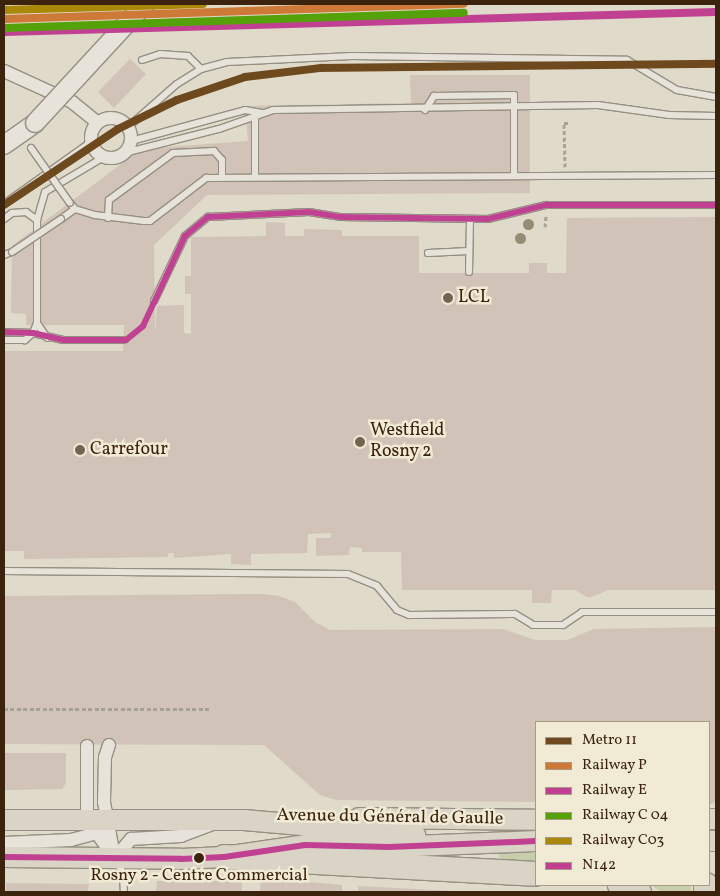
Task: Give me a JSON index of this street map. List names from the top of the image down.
{
  "streets": {
    "main road": ["Avenue du Général de Gaulle"]
  },
  "places": [
    "LCL",
    "Westfield Rosny 2",
    "Carrefour",
    "Rosny 2 - Centre Commercial"
  ],
  "lines": [
    "rail line P",
    "rail line C03",
    "rail line E",
    "metro line 11",
    "transit line N142"
  ],
  "legend": [
    "Metro 11",
    "Railway P",
    "Railway E",
    "Railway C 04",
    "Railway C03",
    "N142"
  ]
}
